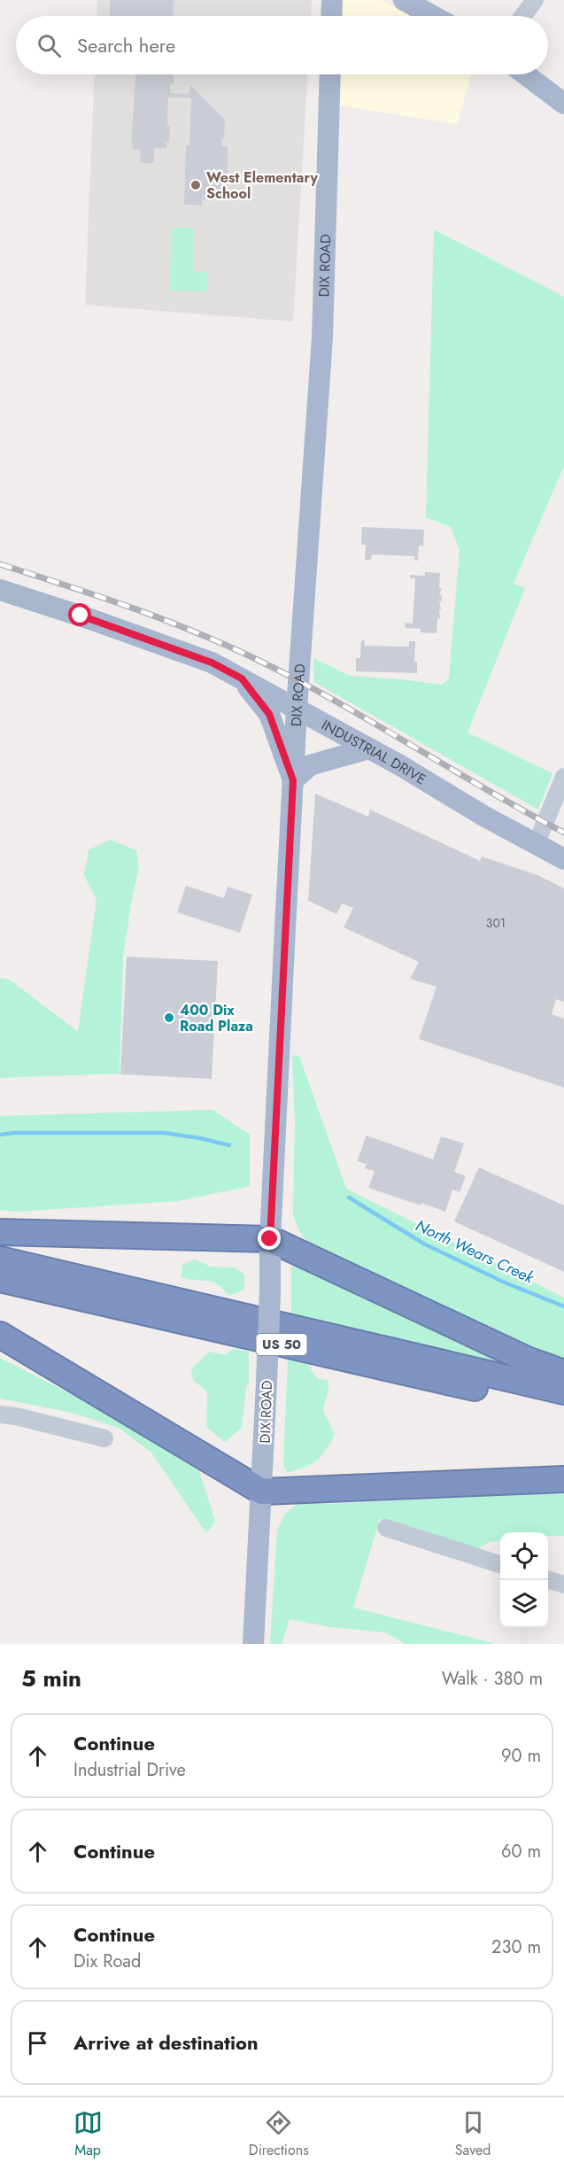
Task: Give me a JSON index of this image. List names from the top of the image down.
{
  "streets": {
    "highway": ["US 50"],
    "main road": ["DIX ROAD", "INDUSTRIAL DRIVE"]
  },
  "crossings": [
    ["DIX ROAD", "INDUSTRIAL DRIVE"]
  ],
  "water": ["North Wears Creek"],
  "places": ["West Elementary School", "400 Dix Road Plaza"],
  "house_numbers": ["301"],
  "page": {
    "search": "Search here",
    "heading": ["5 min", "Walk · 380 m"],
    "list": [
      ["Continue", "Industrial Drive", "90 m"],
      ["Continue", "60 m"],
      ["Continue", "Dix Road", "230 m"],
      "Arrive at destination"
    ],
    "nav": ["Map", "Directions", "Saved"]
  }
}
